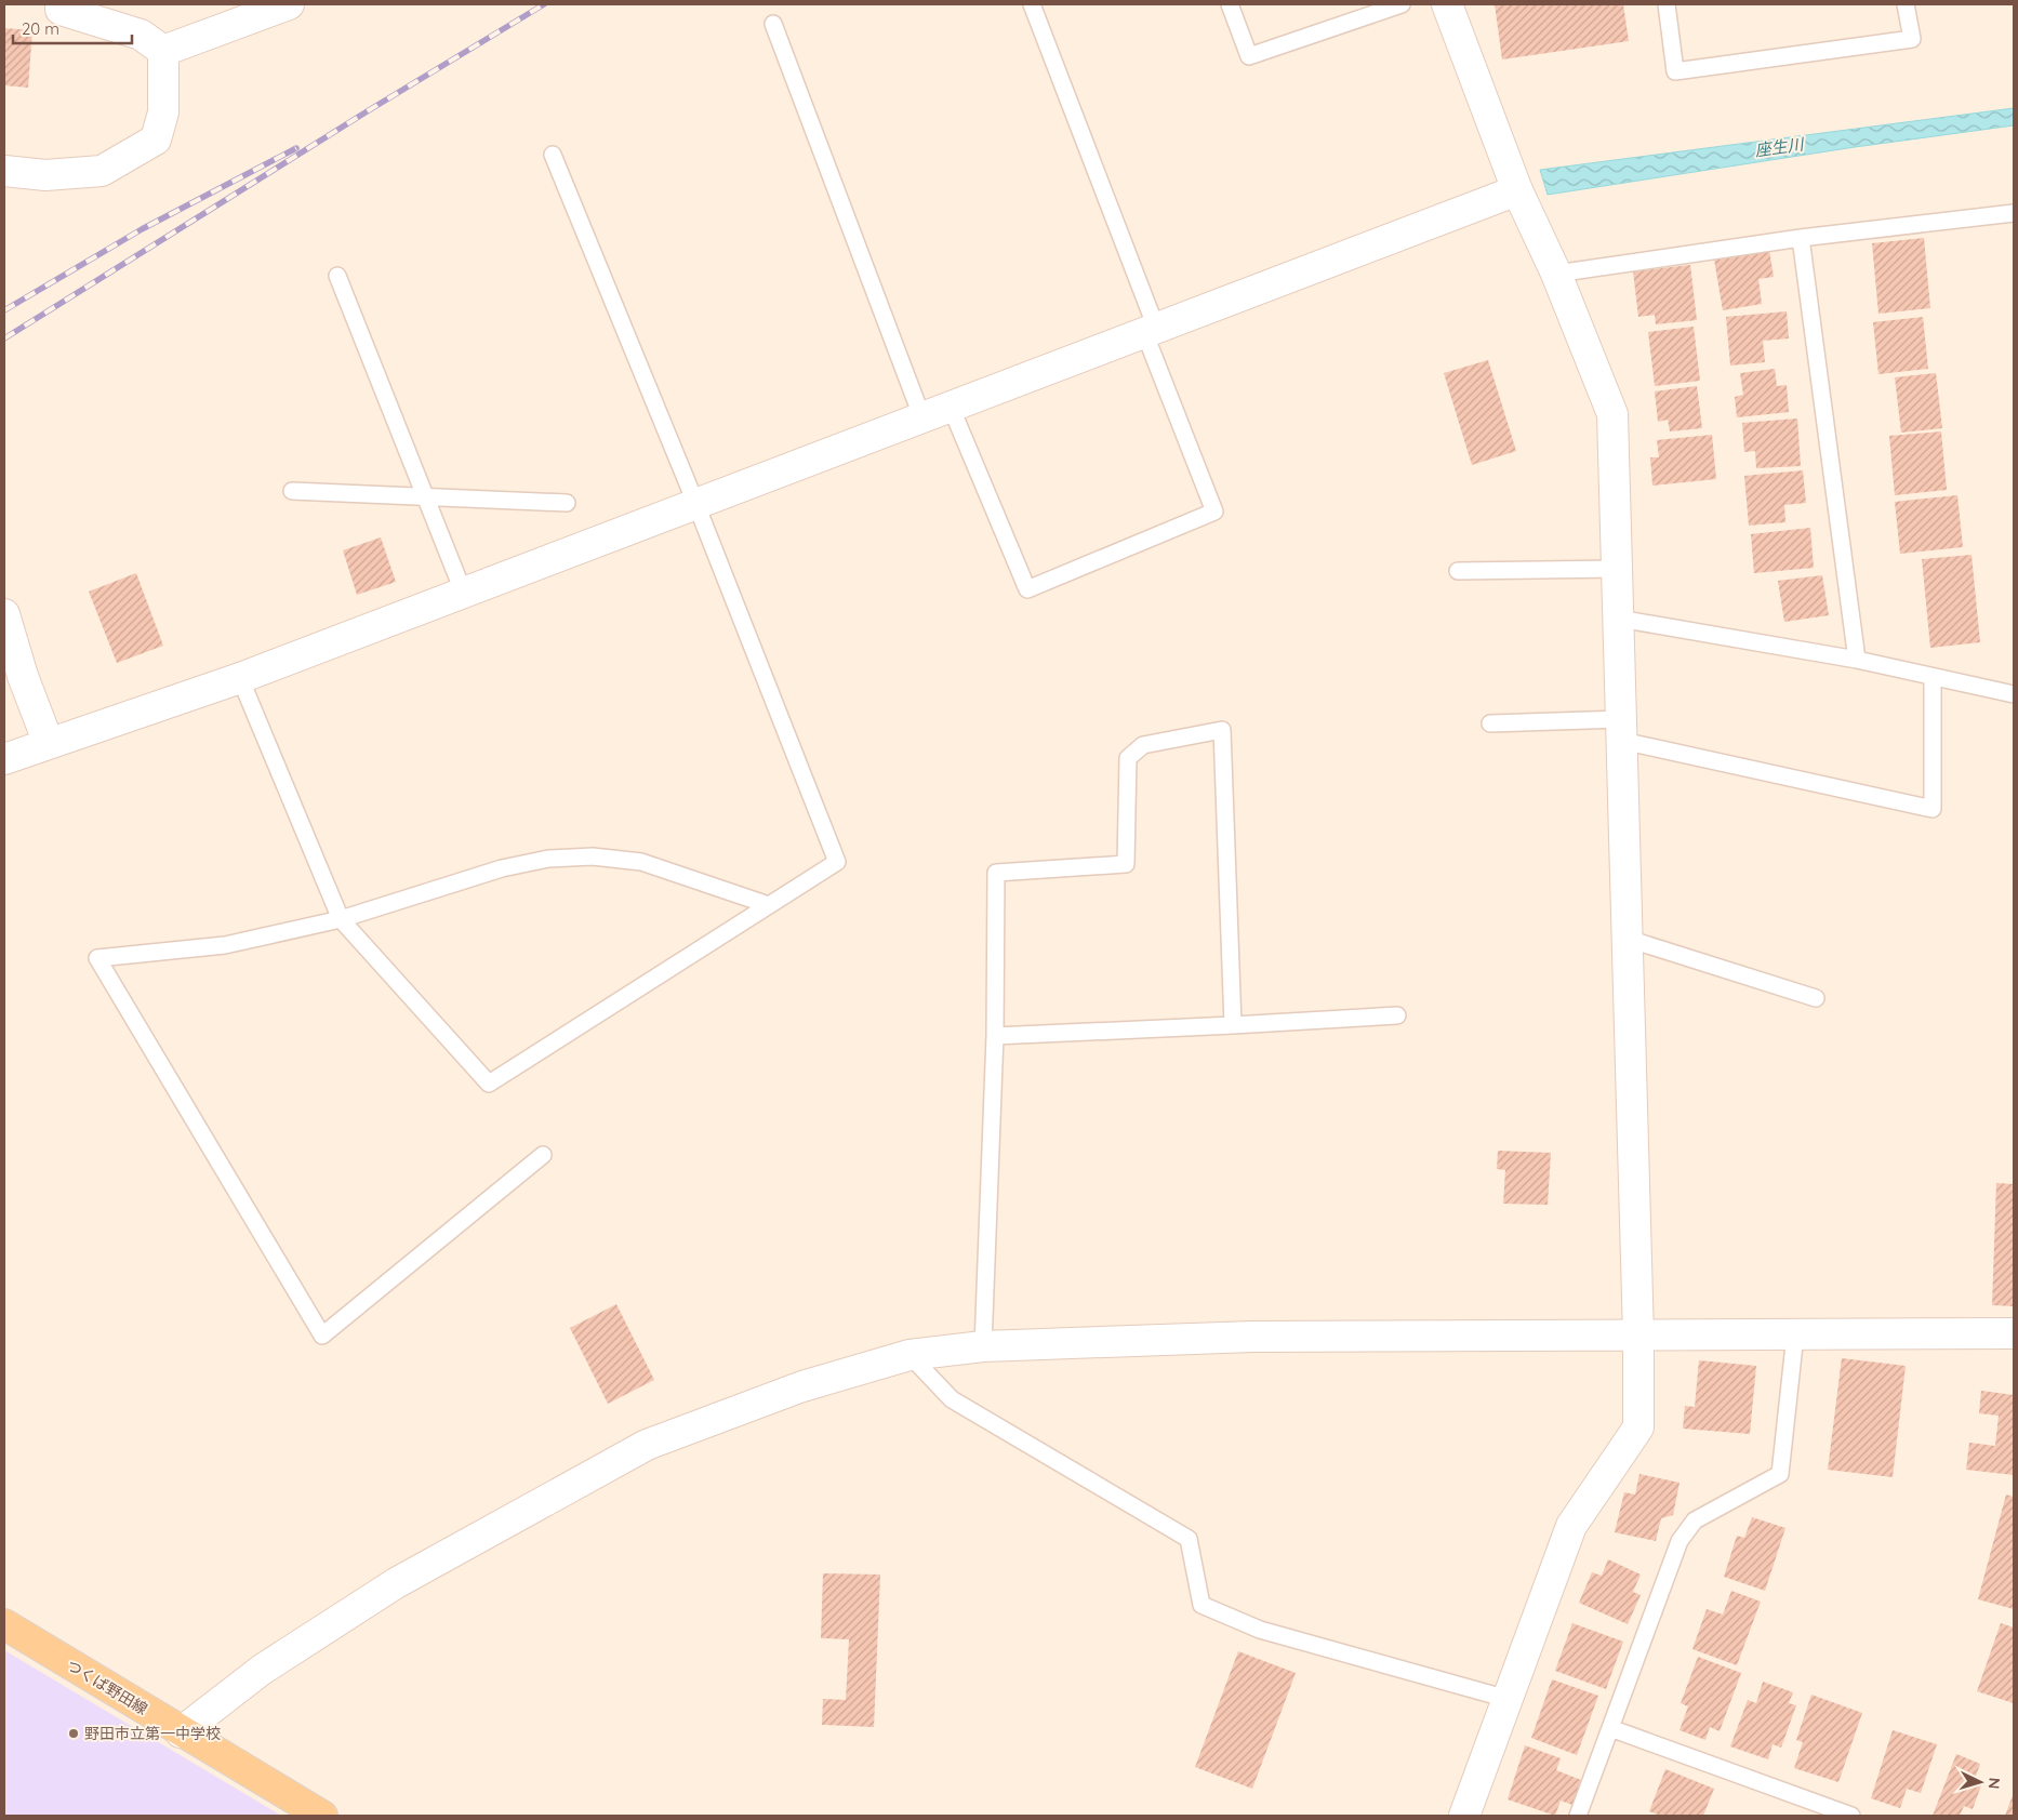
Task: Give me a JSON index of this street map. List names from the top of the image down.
{
  "streets": {
    "main road": ["つくば野田線"]
  },
  "water": ["座生川"],
  "places": ["野田市立第一中学校"],
  "scale_bar": "20 m",
  "north": "right"
}
